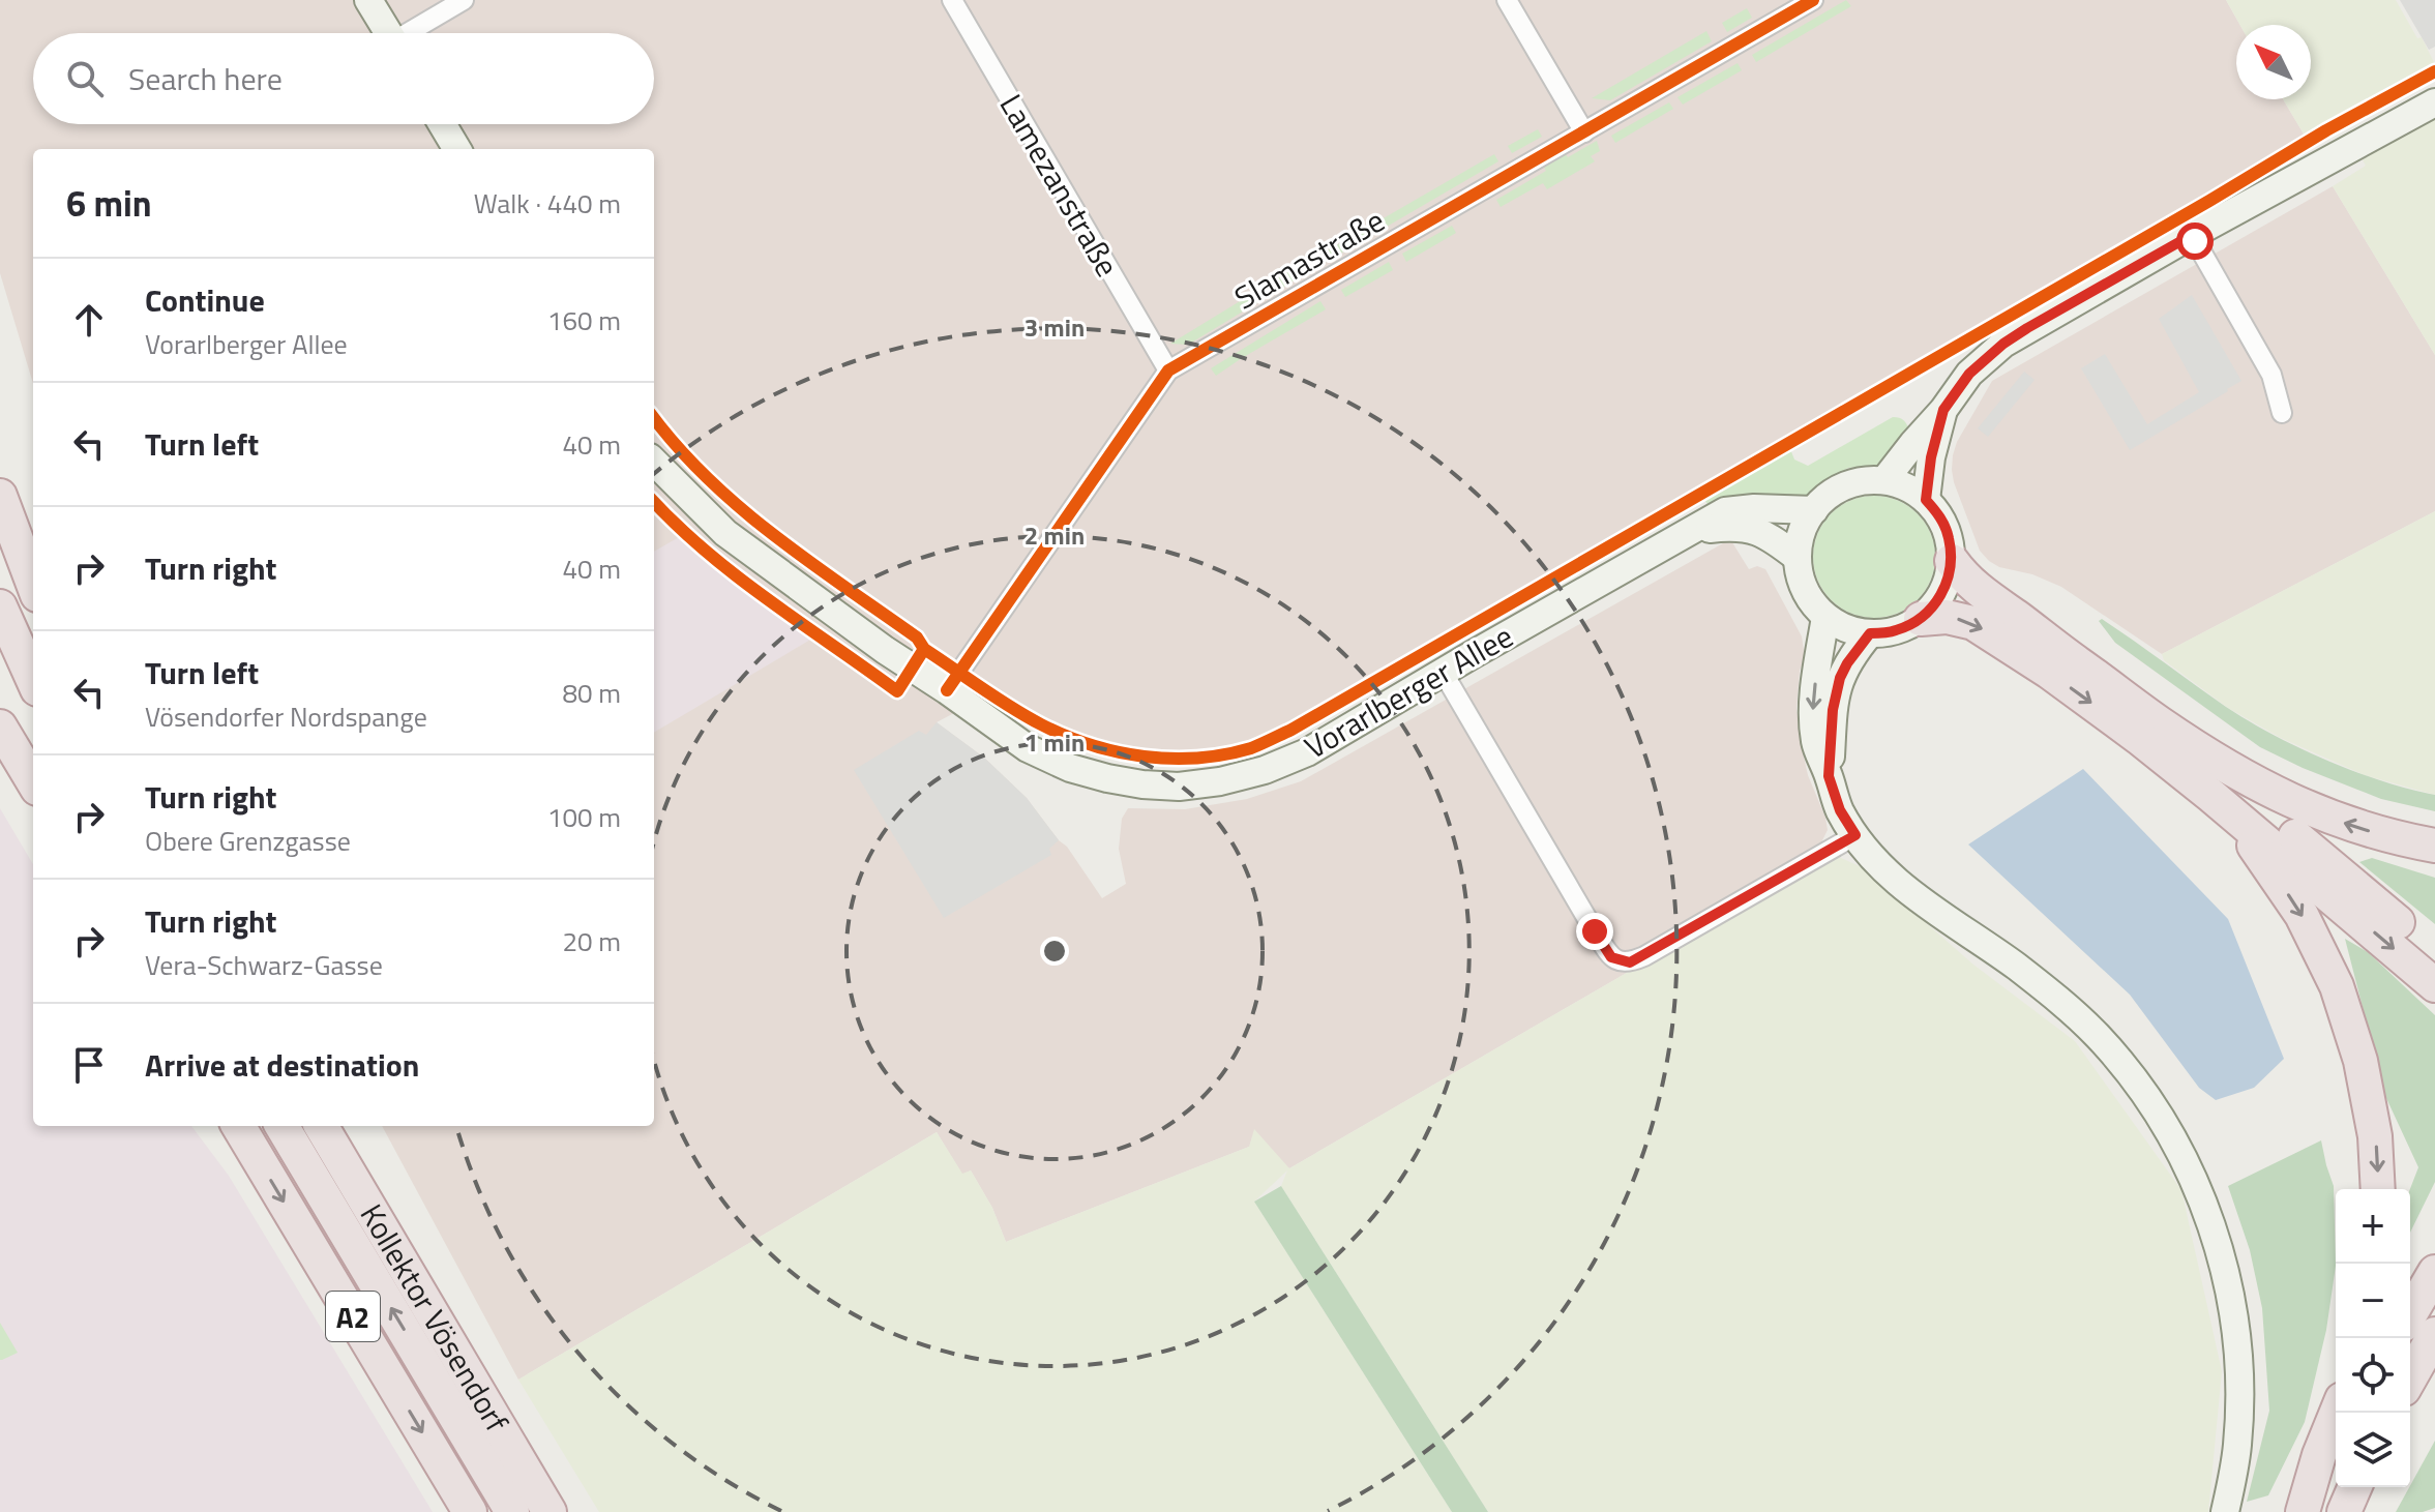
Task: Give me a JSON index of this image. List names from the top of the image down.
{
  "streets": {
    "highway": ["A2", "Kollektor Vösendorf"],
    "main road": ["Vorarlberger Allee"],
    "street": ["Lamezanstraße", "Slamastraße"]
  },
  "crossings": [
    ["Lamezanstraße", "Slamastraße"],
    ["Slamastraße", "Vorarlberger Allee"]
  ],
  "north": "top left",
  "page": {
    "search": "Search here",
    "heading": ["6 min", "Walk · 440 m"],
    "list": [
      ["Continue", "Vorarlberger Allee", "160 m"],
      ["Turn left", "40 m"],
      ["Turn right", "40 m"],
      ["Turn left", "Vösendorfer Nordspange", "80 m"],
      ["Turn right", "Obere Grenzgasse", "100 m"],
      ["Turn right", "Vera-Schwarz-Gasse", "20 m"],
      "Arrive at destination"
    ],
    "map_buttons": ["+", "−"]
  },
  "rings": ["3 min", "2 min", "1 min"]
}
